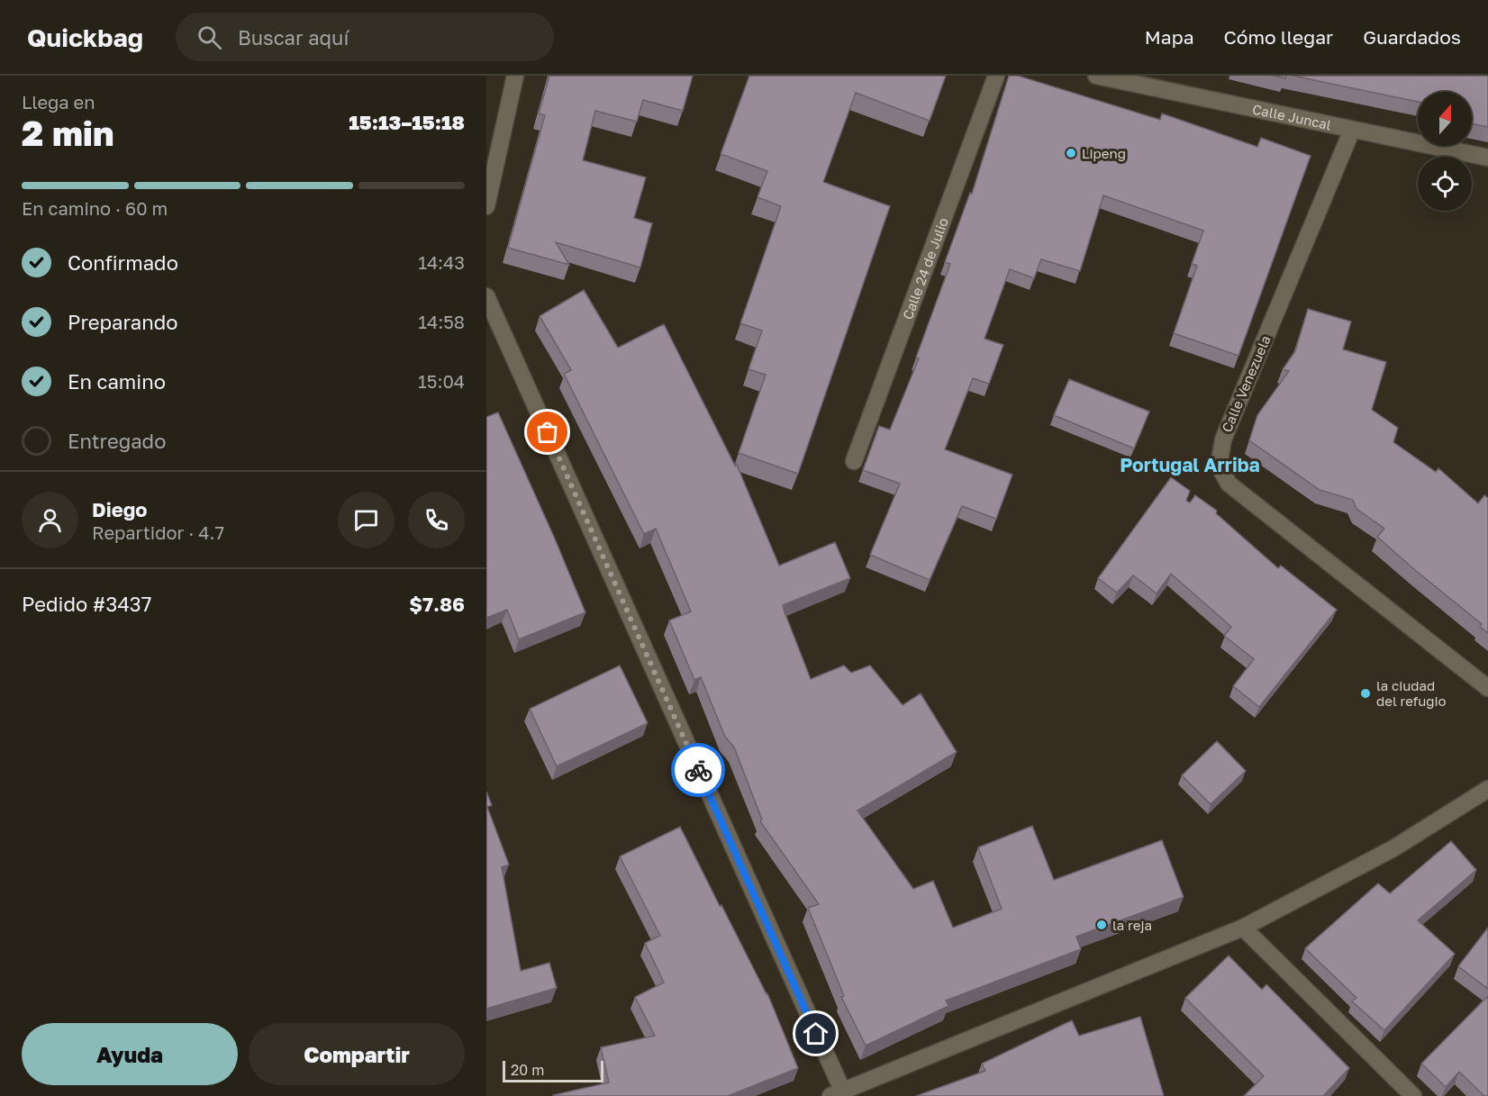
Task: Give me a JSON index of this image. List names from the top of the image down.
{
  "streets": {
    "street": ["Calle Juncal", "Calle 24 de Julio", "Calle Venezuela"]
  },
  "crossings": [
    ["Calle Juncal", "Calle Venezuela"]
  ],
  "districts": ["Portugal Arriba"],
  "places": ["Lipeng", "la ciudad del refugio", "la reja"],
  "scale_bar": "20 m",
  "north": "top",
  "page": {
    "header": "Quickbag",
    "search": "Buscar aquí",
    "nav": ["Mapa", "Cómo llegar", "Guardados"],
    "heading": ["2 min", "Llega en", "15:13–15:18"],
    "panel": [
      "Diego",
      "Repartidor · 4.7",
      "Pedido #3437",
      "$7.86"
    ],
    "bar": "En camino · 60 m",
    "list": [
      ["Confirmado", "14:43"],
      ["Preparando", "14:58"],
      ["En camino", "15:04"],
      "Entregado"
    ],
    "buttons": ["Ayuda", "Compartir"],
    "scale": "20 m"
  }
}
